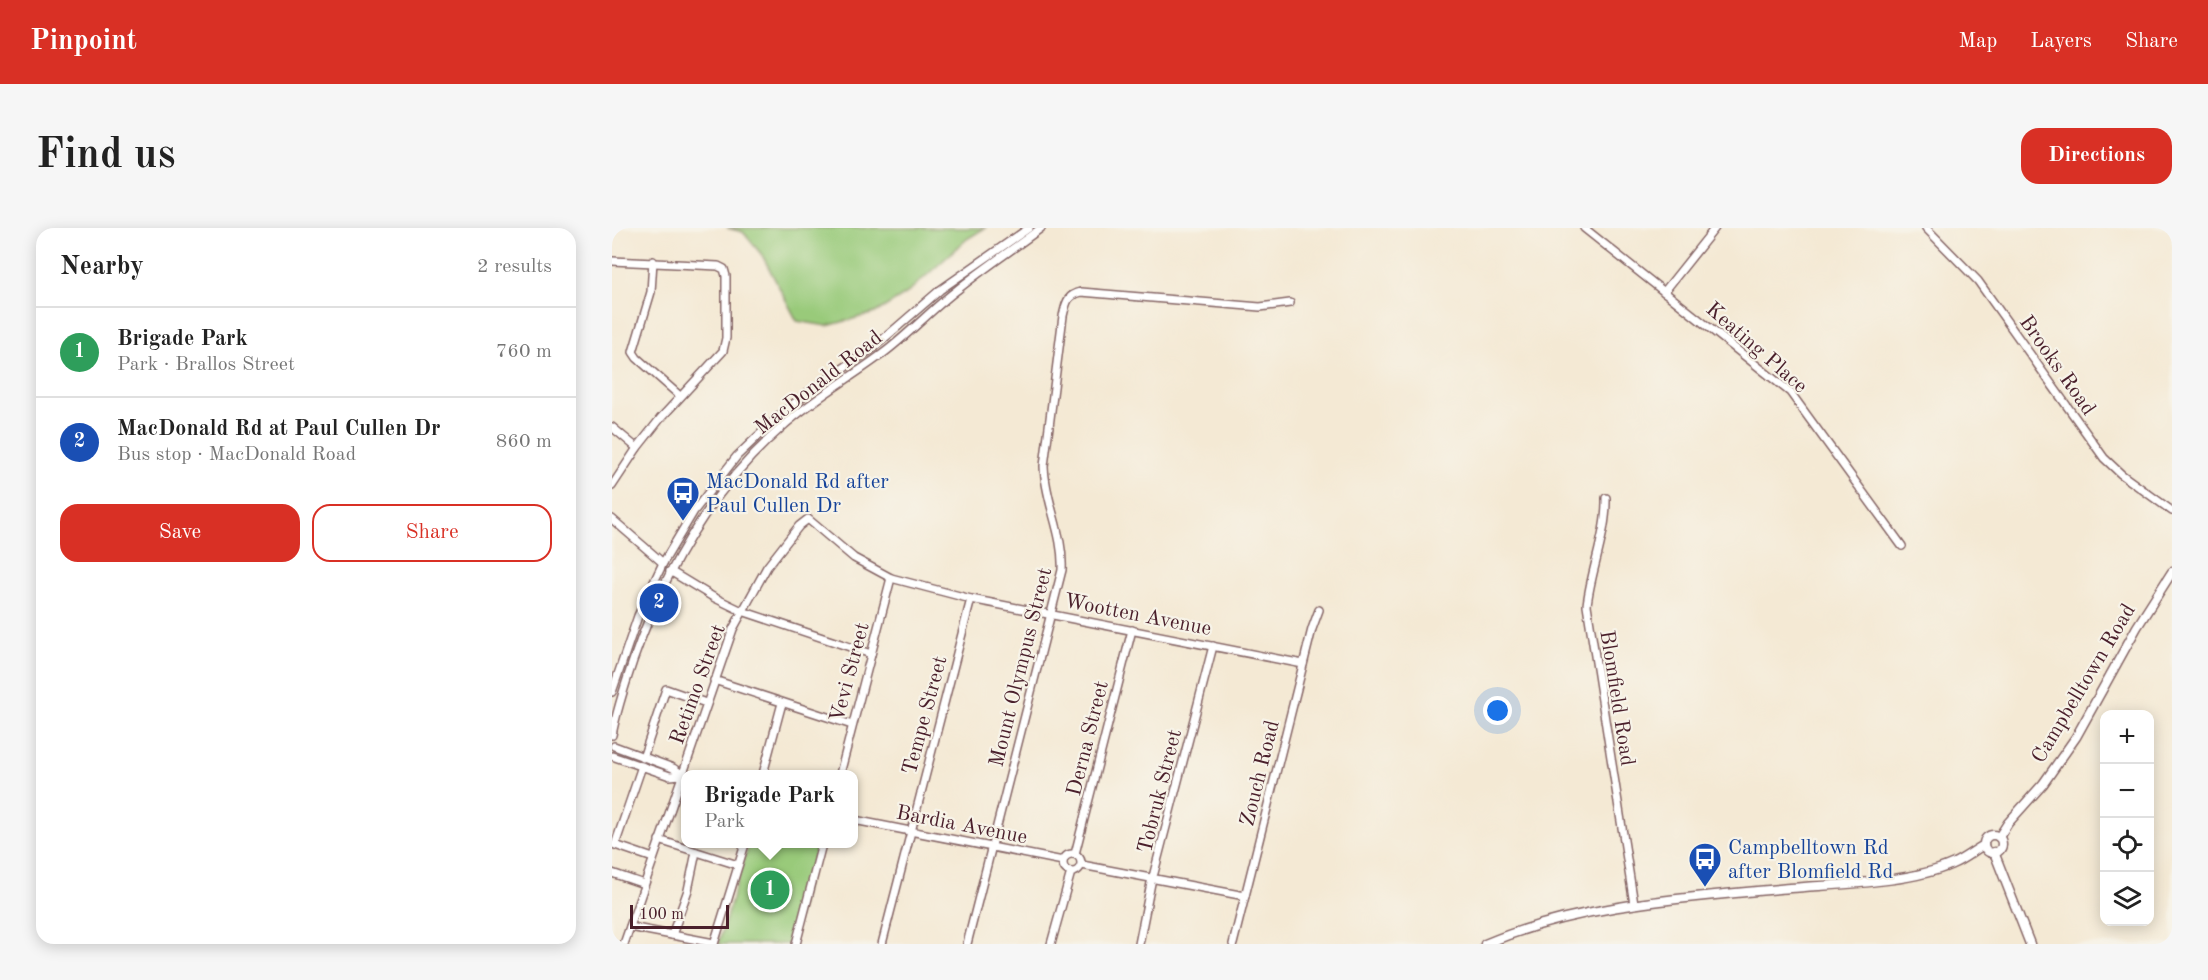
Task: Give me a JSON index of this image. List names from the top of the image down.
{
  "streets": {
    "main road": ["Campbelltown Road"],
    "street": [
      "Keating Place",
      "Brooks Road",
      "MacDonald Road",
      "Wootten Avenue",
      "Mount Olympus Street",
      "Vevi Street",
      "Retimo Street",
      "Blomfield Road",
      "Tempe Street",
      "Derna Street",
      "Zouch Road",
      "Tobruk Street",
      "Bardia Avenue"
    ]
  },
  "crossings": [
    ["Wootten Avenue", "Mount Olympus Street"],
    ["Wootten Avenue", "Vevi Street"],
    ["Wootten Avenue", "Retimo Street"],
    ["Wootten Avenue", "Tempe Street"],
    ["Wootten Avenue", "Derna Street"],
    ["Wootten Avenue", "Zouch Road"],
    ["Wootten Avenue", "Tobruk Street"],
    ["Mount Olympus Street", "Bardia Avenue"],
    ["Tempe Street", "Bardia Avenue"],
    ["Derna Street", "Bardia Avenue"]
  ],
  "places": {
    "bus stop": ["MacDonald Rd after Paul Cullen Dr", "Campbelltown Rd after Blomfield Rd"]
  },
  "scale_bar": "100 m",
  "page": {
    "header": "Pinpoint",
    "nav": ["Map", "Layers", "Share"],
    "buttons": [
      "Directions",
      ["Save", "Share"]
    ],
    "title": "Find us",
    "heading": ["Nearby", "2 results"],
    "list": [
      {
        "mark": "1",
        "name": "Brigade Park",
        "note": "Park · Brallos Street",
        "value": "760 m"
      },
      {
        "mark": "2",
        "name": "MacDonald Rd at Paul Cullen Dr",
        "note": "Bus stop · MacDonald Road",
        "value": "860 m"
      }
    ],
    "pins": ["2", "1"],
    "map_buttons": ["+", "−"],
    "popup": ["Brigade Park", "Park"],
    "scale": "100 m"
  }
}
